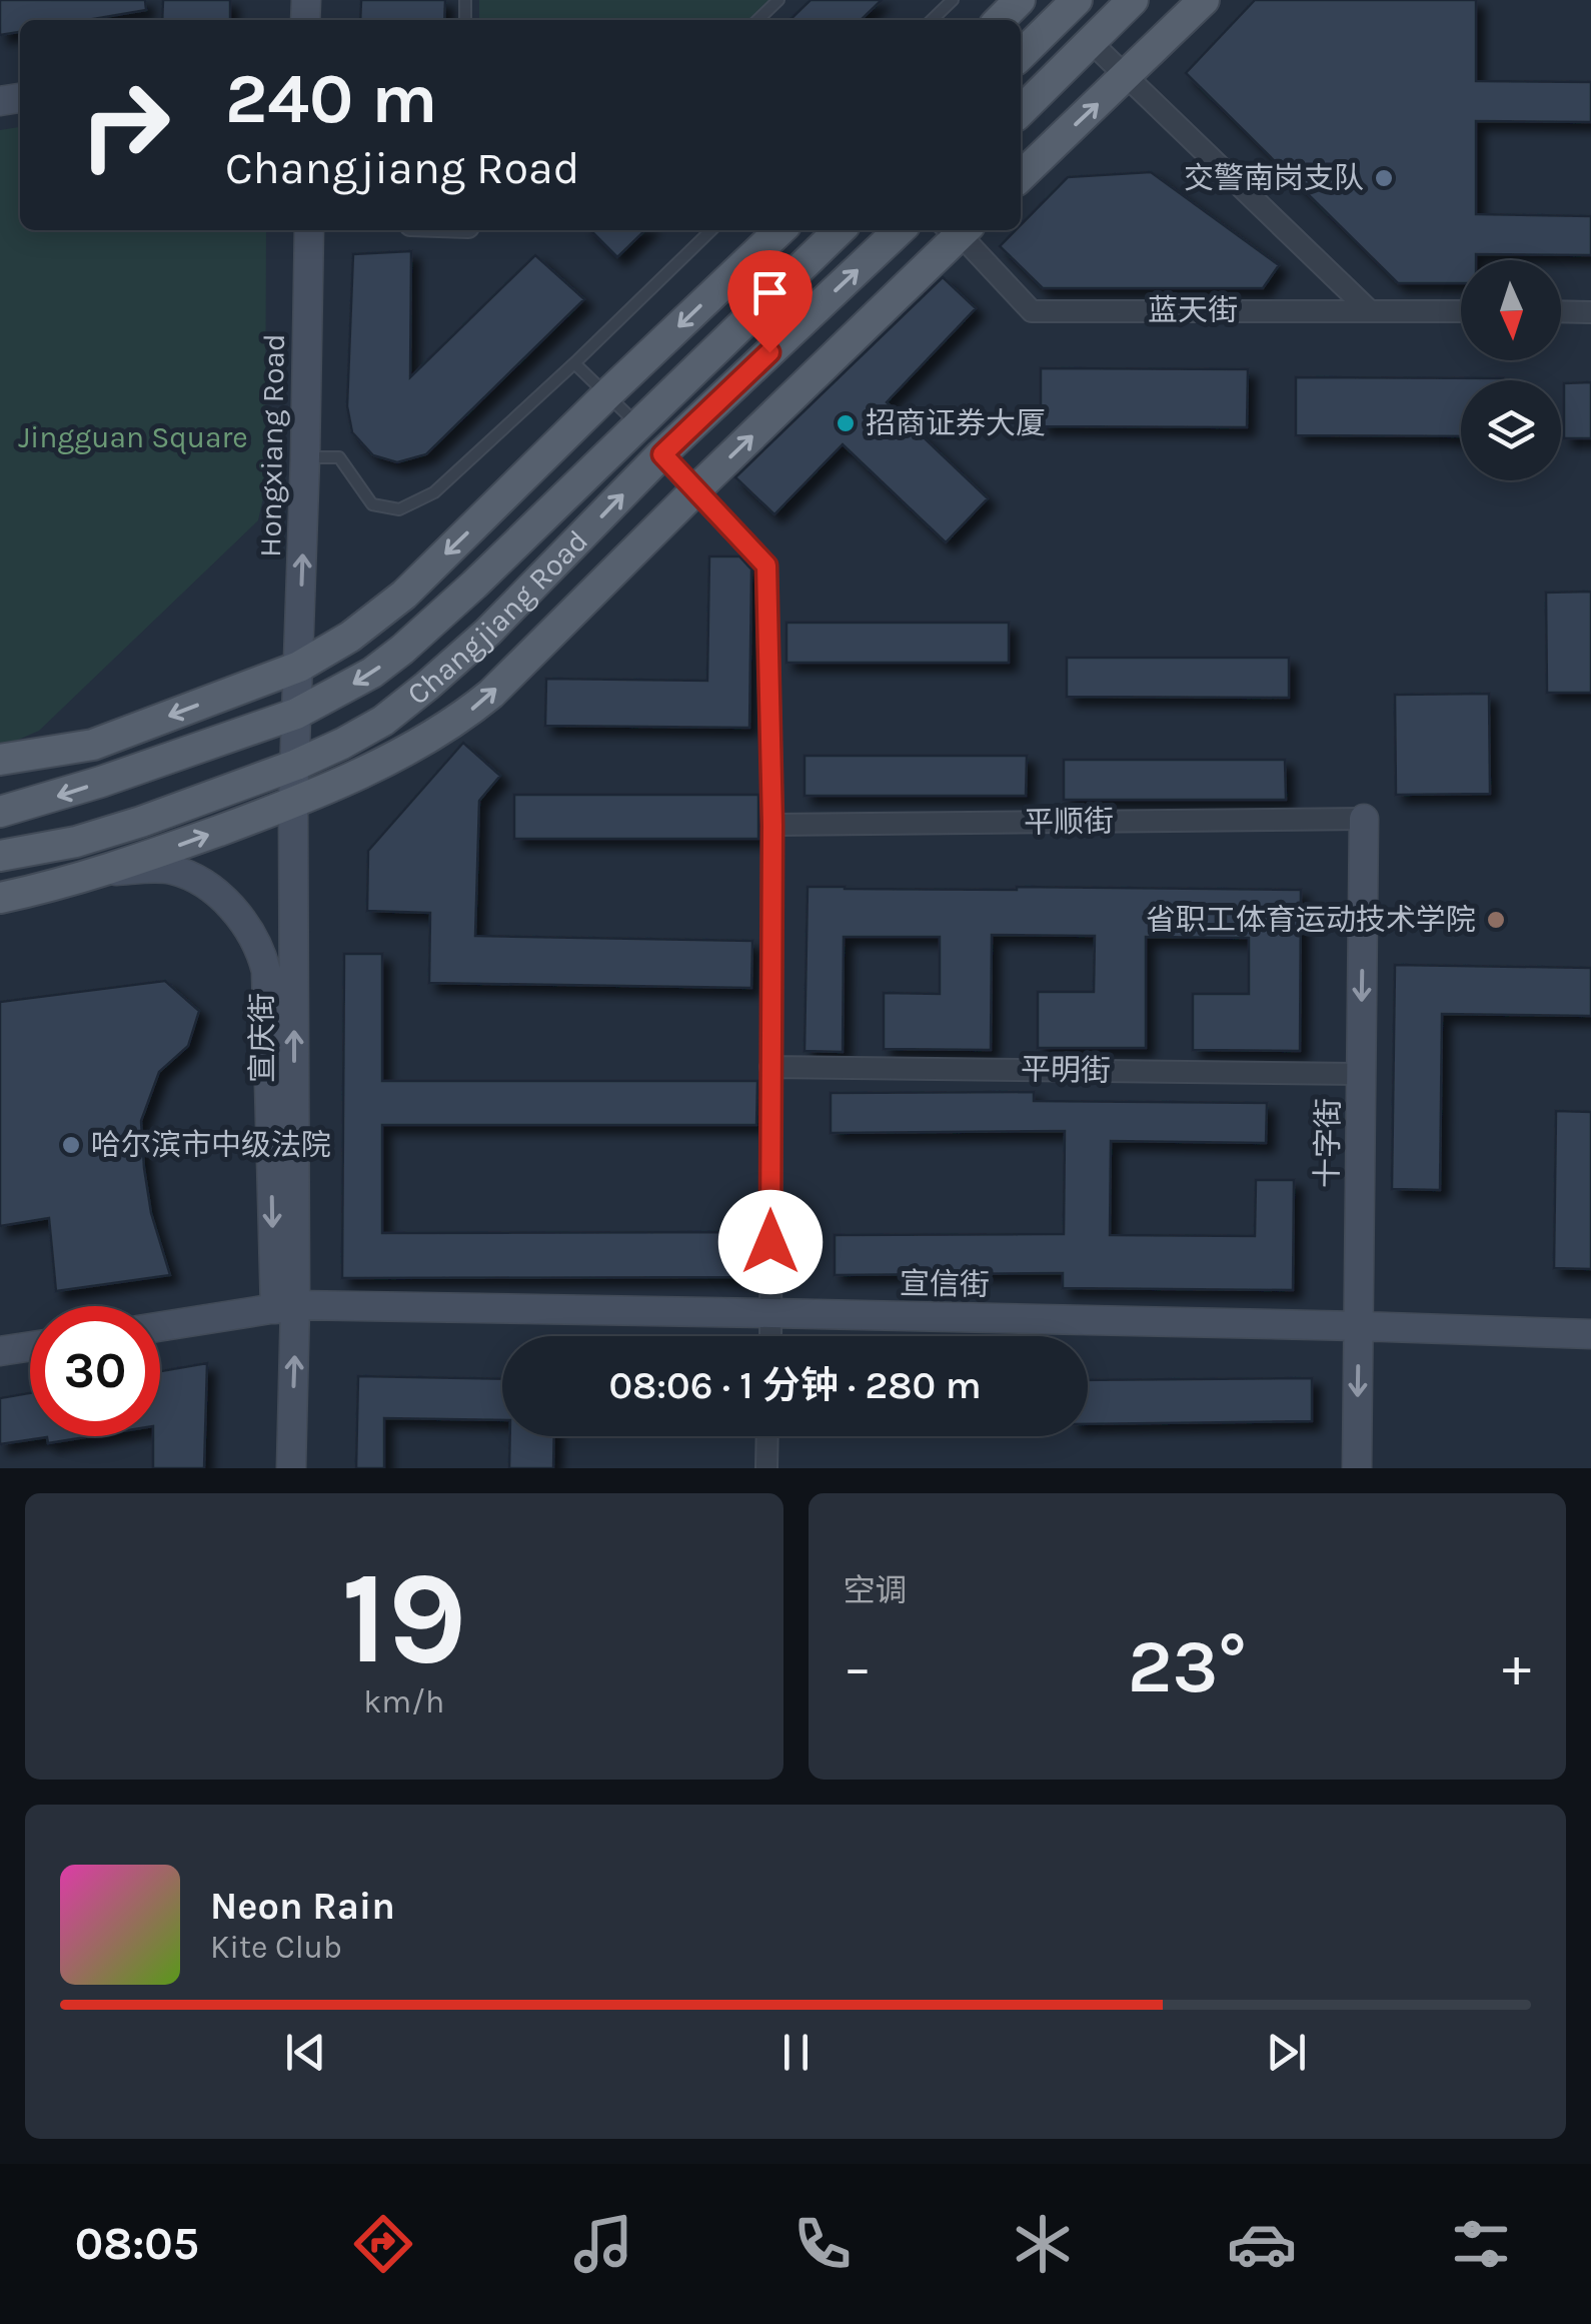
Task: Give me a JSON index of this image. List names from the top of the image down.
{
  "streets": {
    "main road": ["Changjiang Road"],
    "street": [
      "蓝天街",
      "Hongxiang Road",
      "平顺街",
      "宣庆街",
      "平明街",
      "十字街",
      "宣信街"
    ]
  },
  "crossings": [
    ["Hongxiang Road", "宣庆街"],
    ["Changjiang Road", "宣庆街"],
    ["平顺街", "十字街"],
    ["宣庆街", "宣信街"],
    ["平明街", "十字街"],
    ["十字街", "宣信街"]
  ],
  "one_way": ["Hongxiang Road", "宣庆街", "十字街"],
  "parks": ["Jingguan Square"],
  "places": [
    "交警南岗支队",
    "招商证券大厦",
    "省职工体育运动技术学院",
    "哈尔滨市中级法院"
  ],
  "north": "bottom",
  "page": {
    "turn": ["240 m", "Changjiang Road"],
    "limit": "30",
    "trip": "08:06 · 1 分钟 · 280 m",
    "tile": [
      ["19", "km/h"],
      "空调"
    ],
    "heat": ["−", "23°", "+"],
    "song": ["Neon Rain", "Kite Club"],
    "tabs": "08:05"
  }
}
